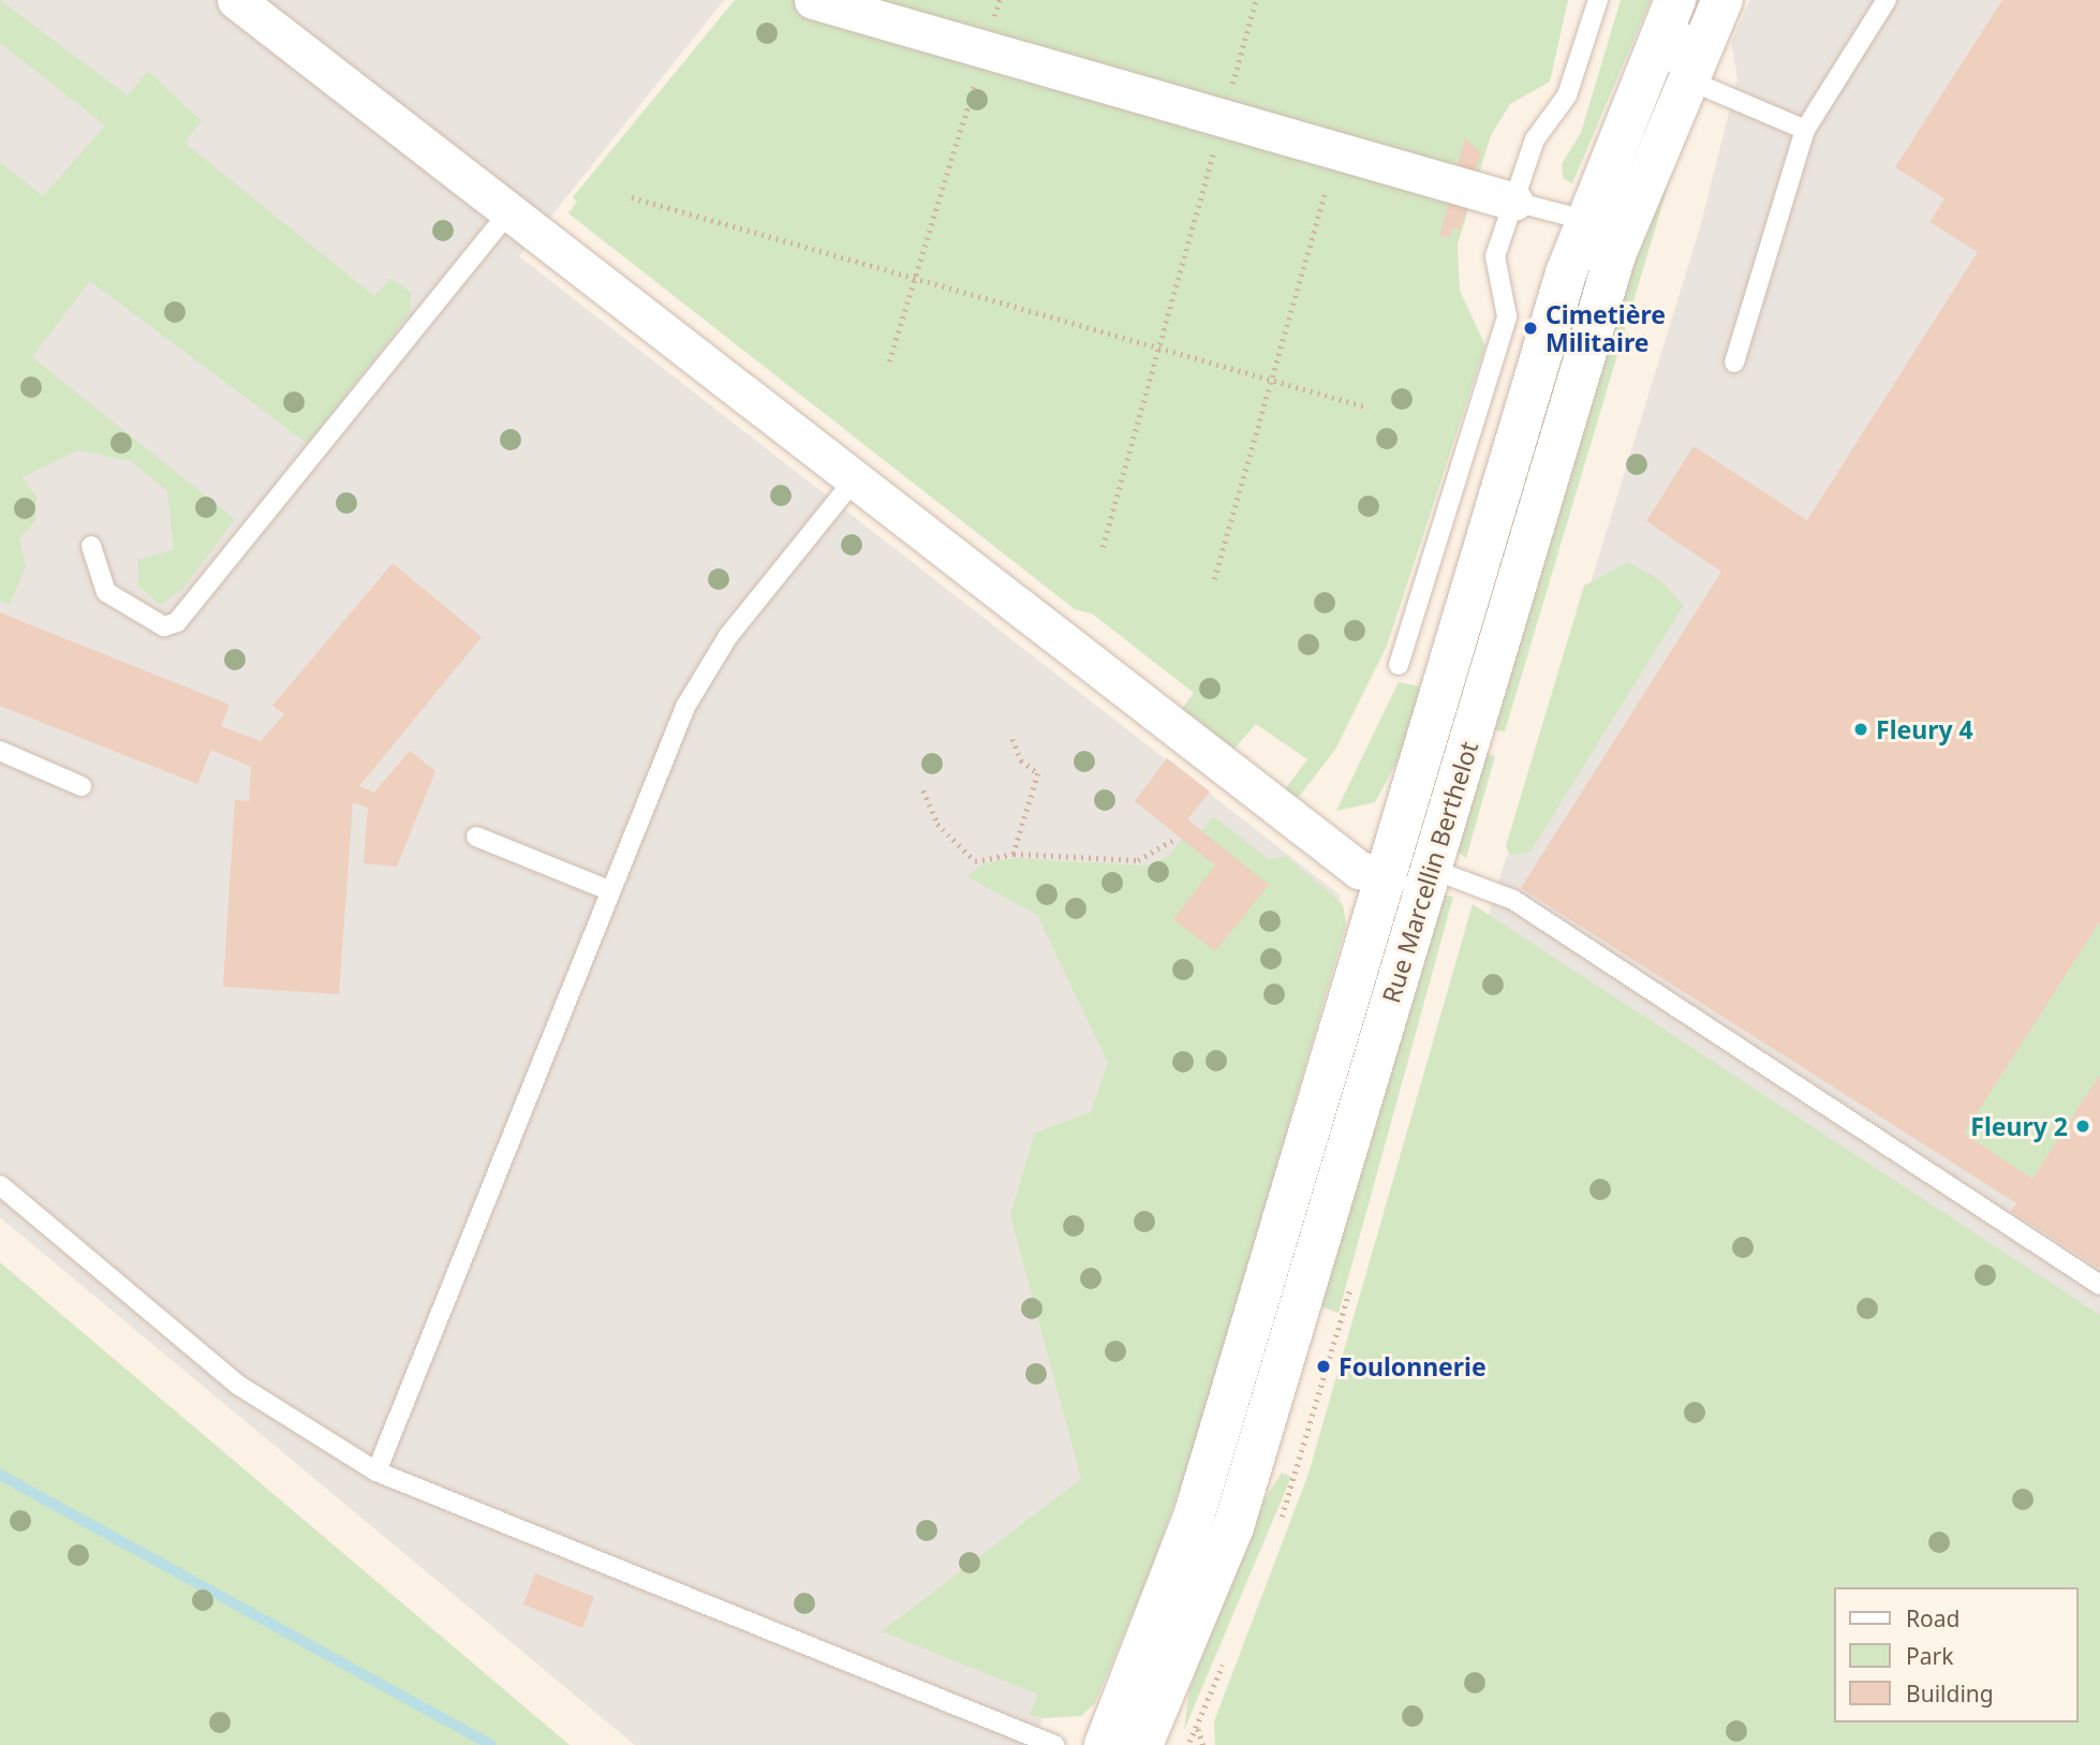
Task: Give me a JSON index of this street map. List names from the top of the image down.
{
  "streets": {
    "main road": ["Rue Marcellin Berthelot"]
  },
  "places": [
    "Cimetière Militaire",
    "Fleury 4",
    "Fleury 2",
    "Foulonnerie"
  ],
  "legend": ["Road", "Park", "Building"]
}
